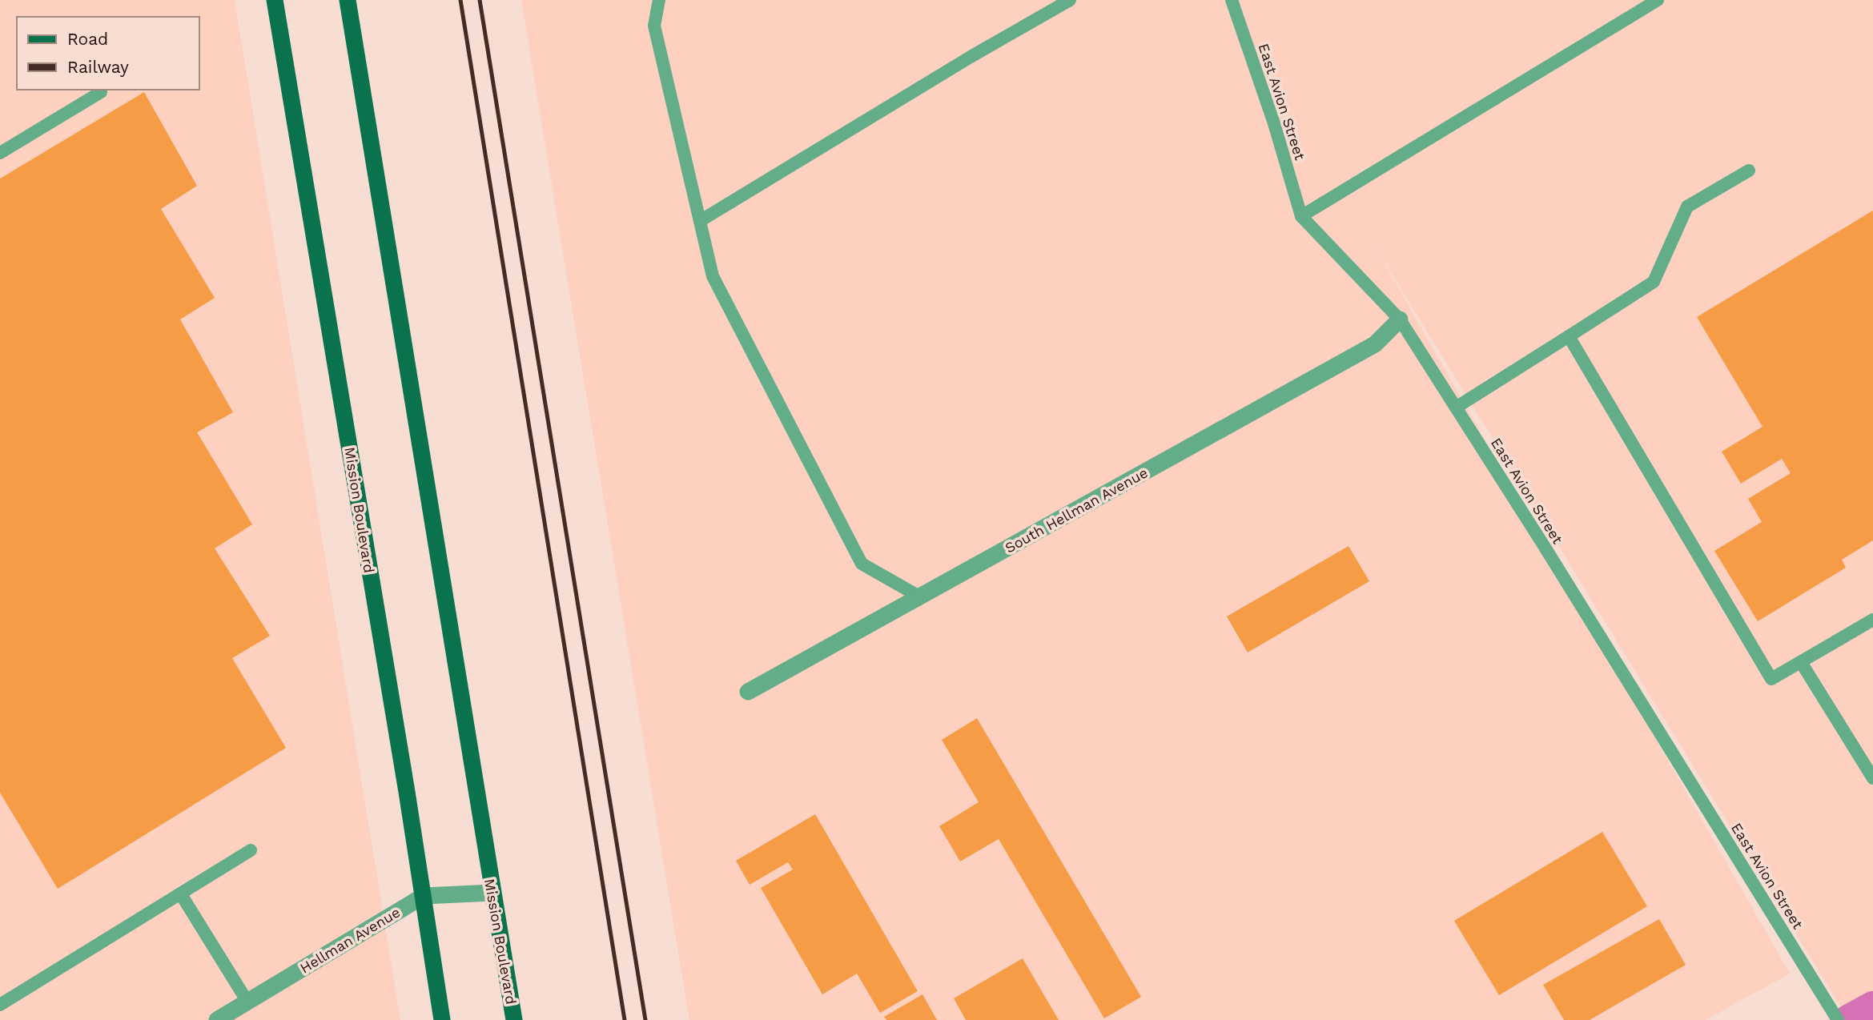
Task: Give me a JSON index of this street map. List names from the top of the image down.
{
  "streets": {
    "main road": ["Mission Boulevard"],
    "street": ["South Hellman Avenue", "Hellman Avenue"],
    "lane": ["East Avion Street"]
  },
  "crossings": [
    ["East Avion Street", "South Hellman Avenue"],
    ["Mission Boulevard", "Hellman Avenue"]
  ],
  "legend": ["Road", "Railway"]
}
